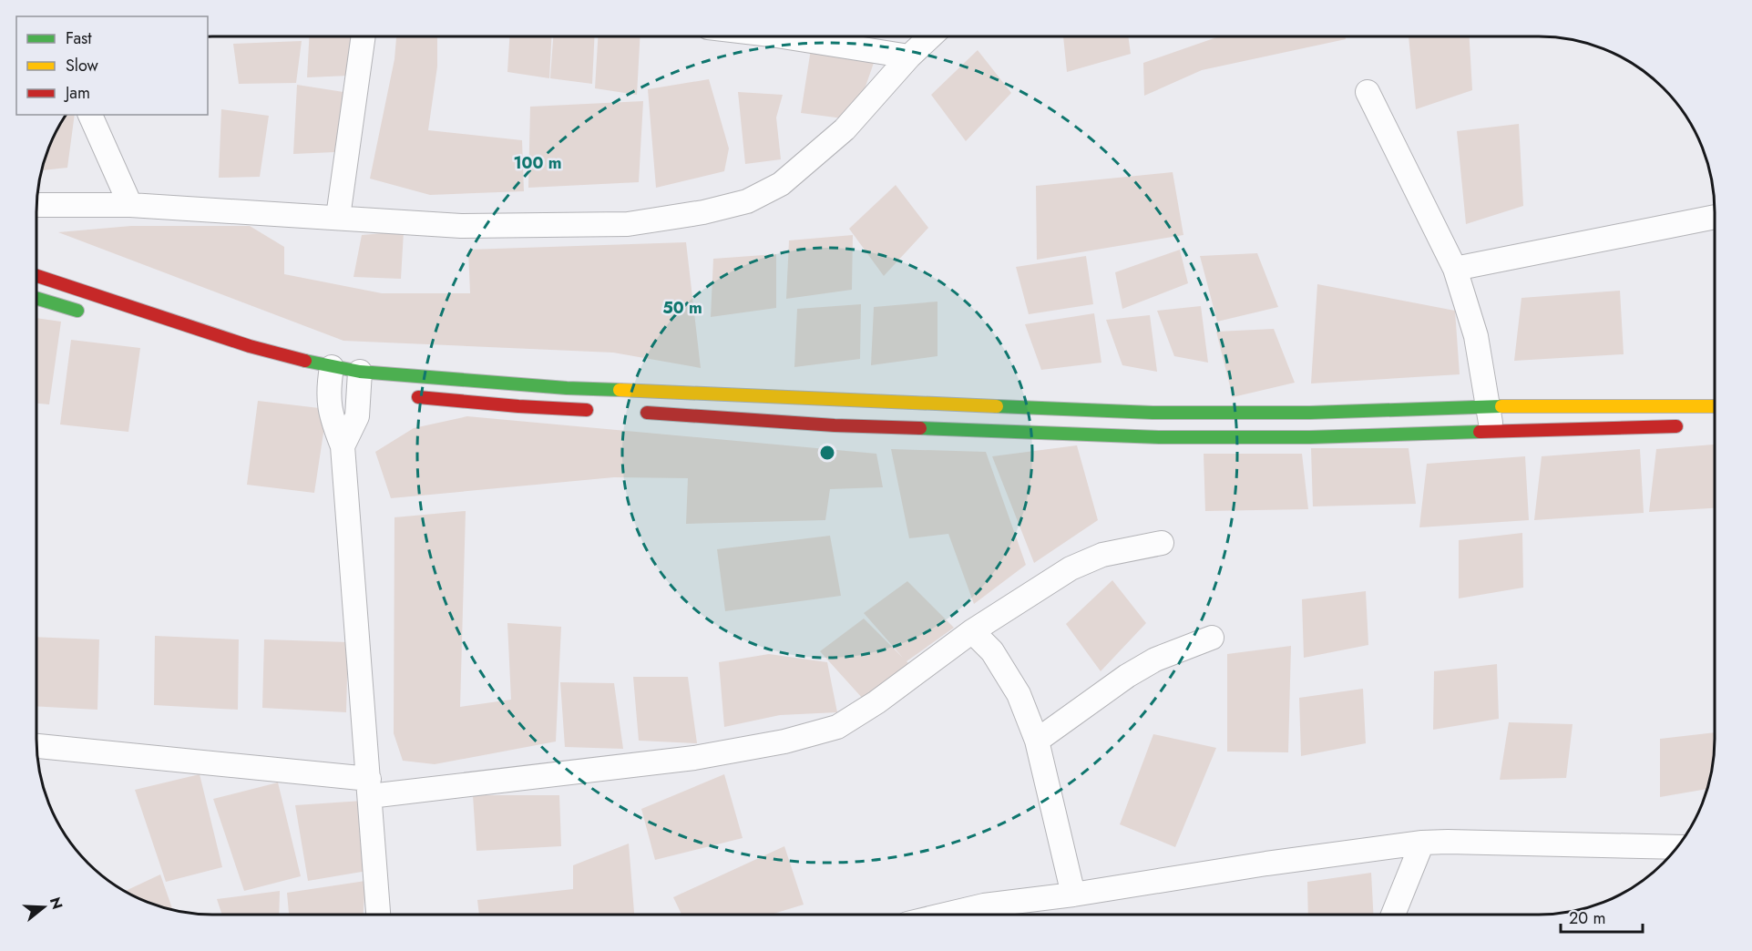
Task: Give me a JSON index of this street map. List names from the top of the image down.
{
  "legend": ["Fast", "Slow", "Jam"],
  "scale_bar": "20 m",
  "north": "right",
  "rings": ["100 m", "50 m"]
}
